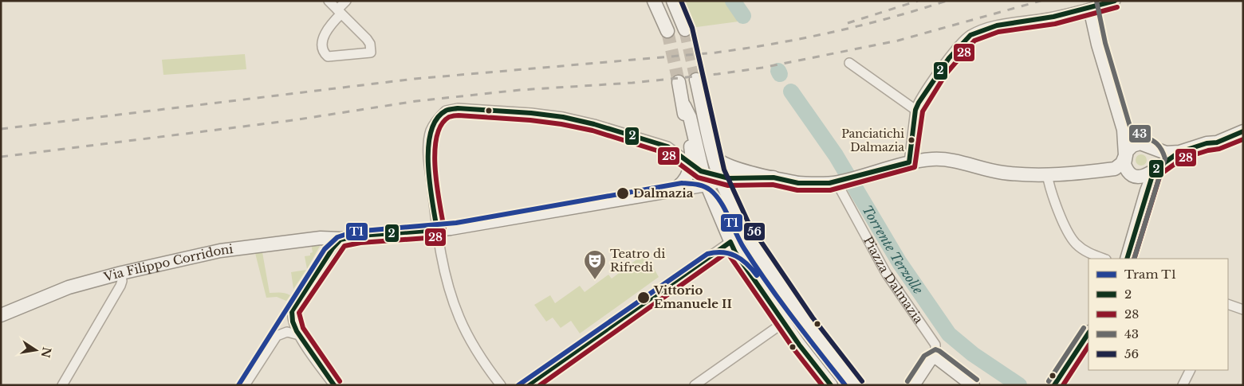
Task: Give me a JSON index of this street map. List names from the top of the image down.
{
  "streets": {
    "main road": ["Via Filippo Corridoni"],
    "street": ["Piazza Dalmazia"]
  },
  "water": ["Torrente Terzolle"],
  "places": {
    "other": ["Panciatichi Dalmazia", "Dalmazia", "Vittorio Emanuele II"],
    "theatre": ["Teatro di Rifredi"]
  },
  "lines": [
    "transit line 2",
    "transit line 43",
    "transit line 56",
    "transit line 28",
    "tram line T1"
  ],
  "legend": [
    "Tram T1",
    "2",
    "28",
    "43",
    "56"
  ],
  "north": "right"
}
